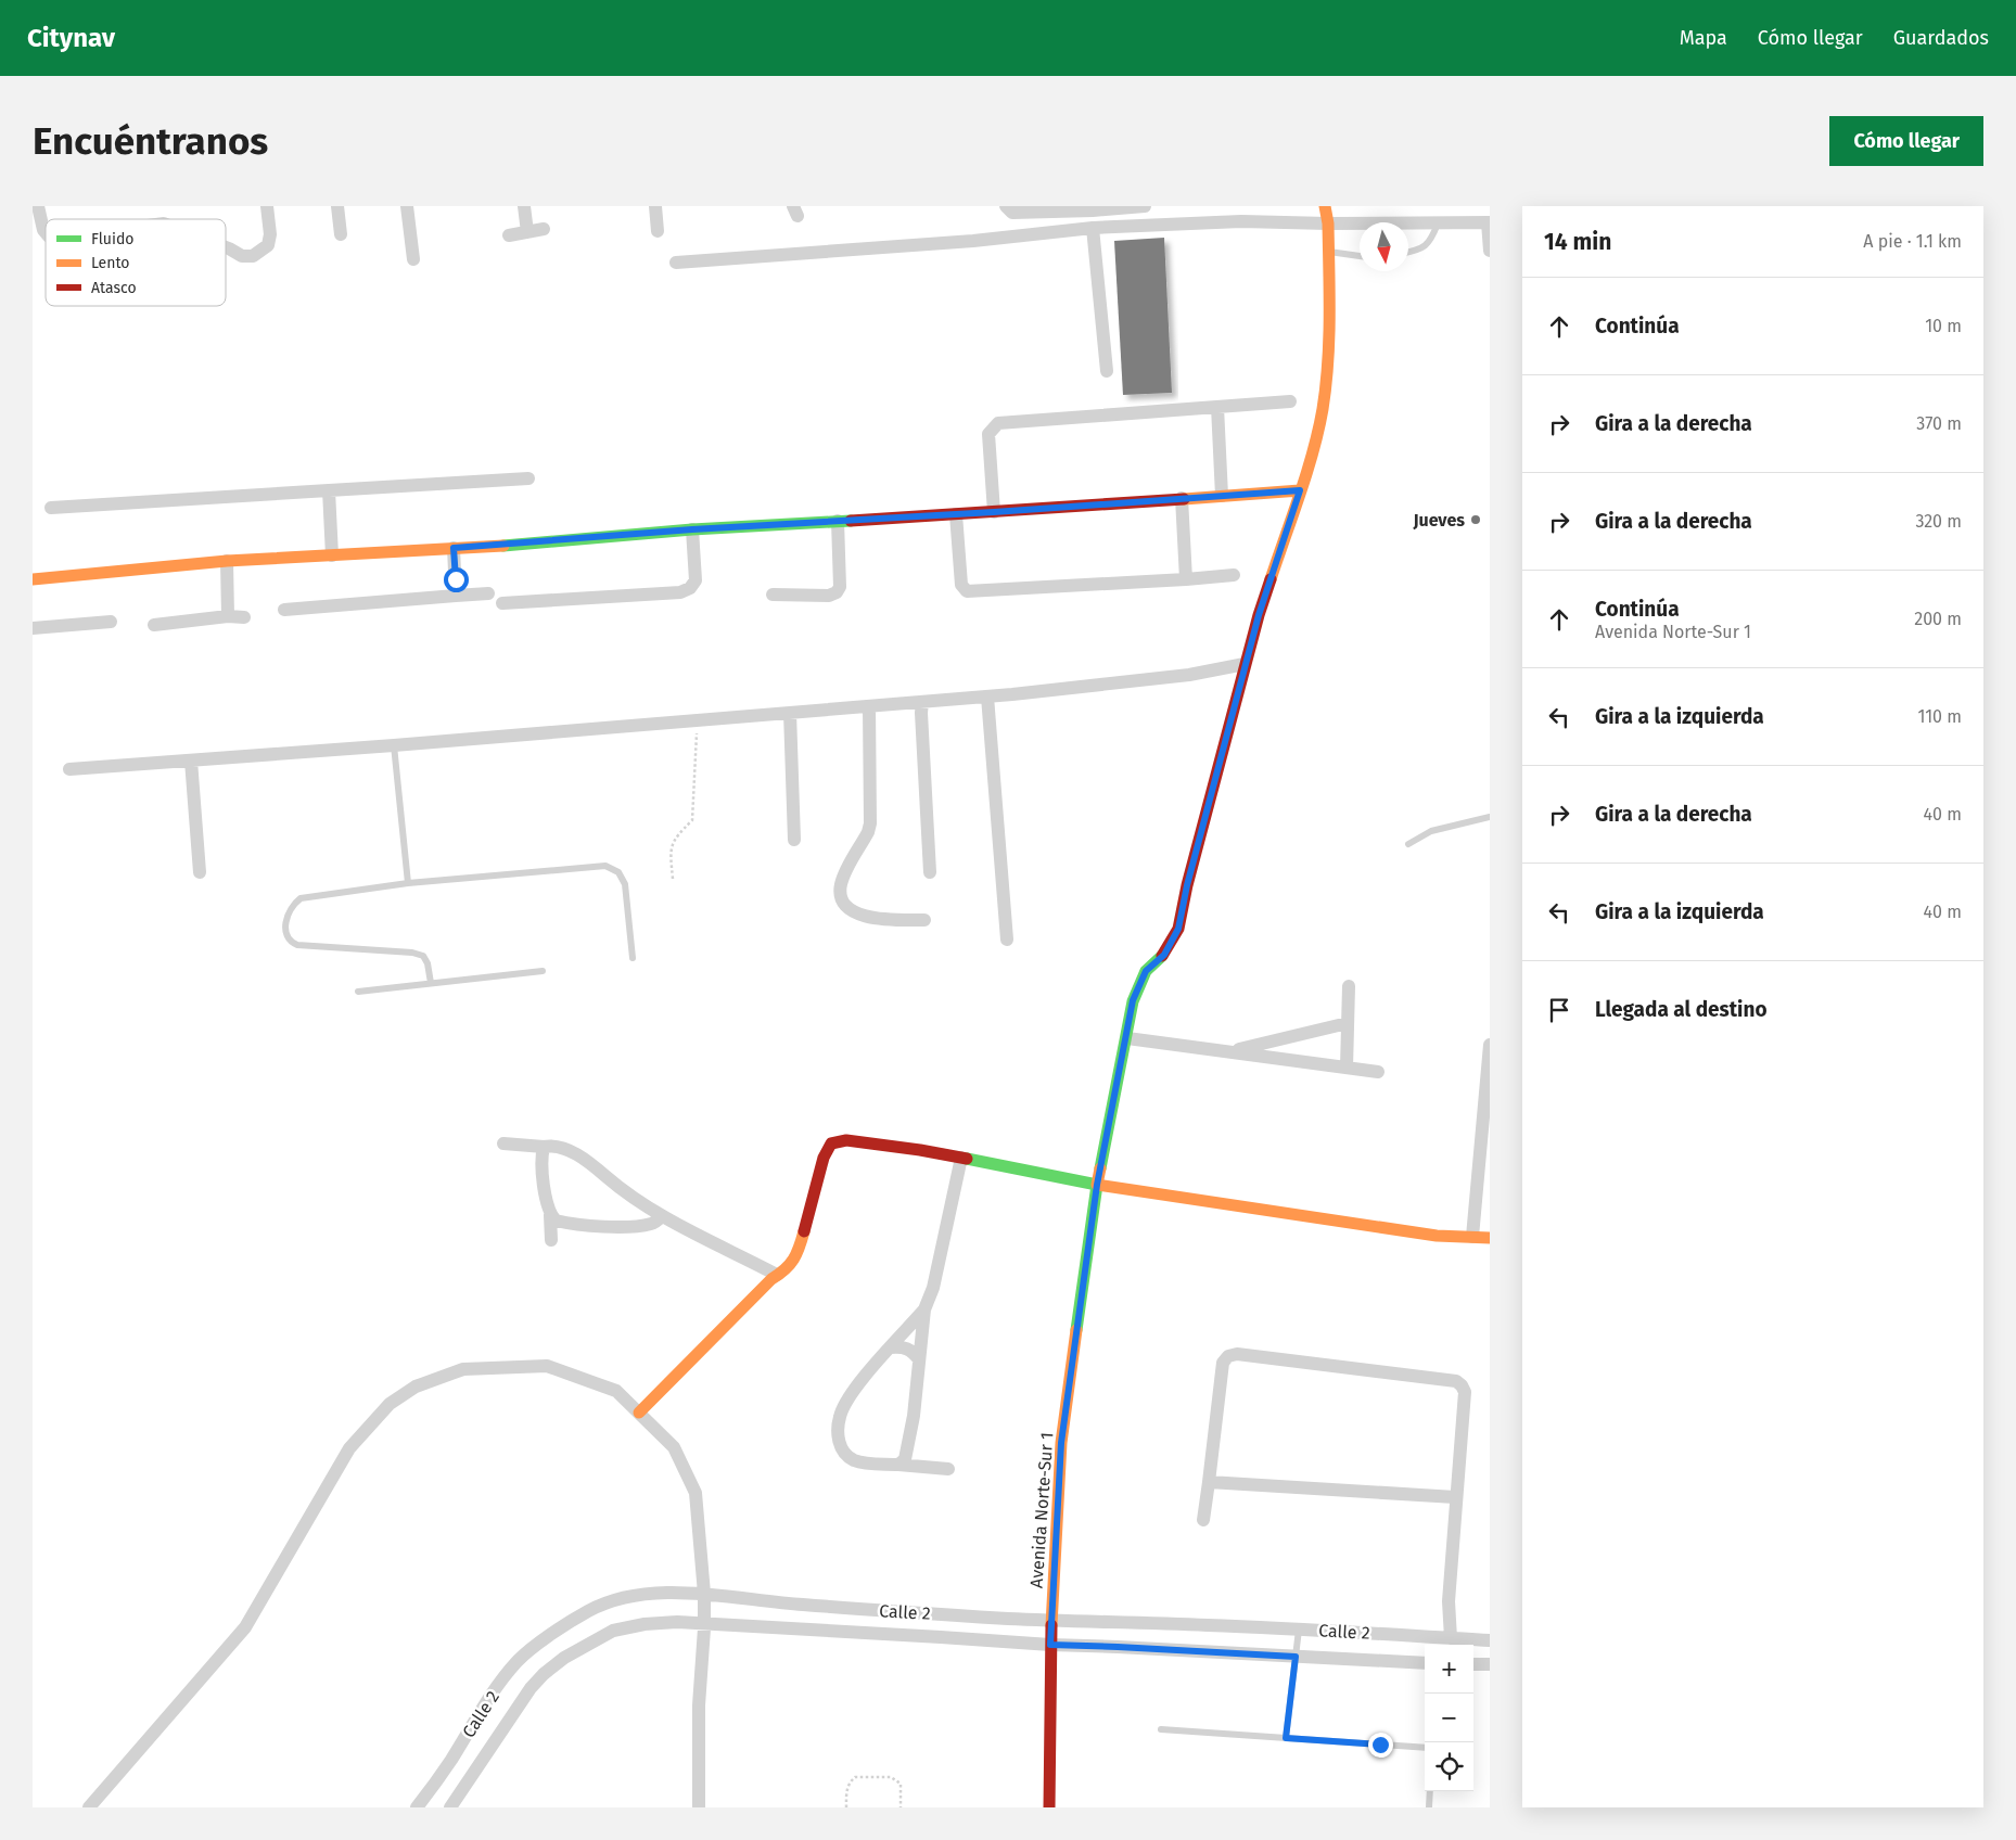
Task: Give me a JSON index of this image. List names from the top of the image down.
{
  "streets": {
    "street": ["Avenida Norte-Sur 1", "Calle 2"]
  },
  "crossings": [
    ["Avenida Norte-Sur 1", "Calle 2"]
  ],
  "places": ["Jueves"],
  "legend": ["Fluido", "Lento", "Atasco"],
  "north": "bottom",
  "page": {
    "header": "Citynav",
    "nav": ["Mapa", "Cómo llegar", "Guardados"],
    "buttons": "Cómo llegar",
    "title": "Encuéntranos",
    "heading": ["14 min", "A pie · 1.1 km"],
    "list": [
      ["Continúa", "10 m"],
      ["Gira a la derecha", "370 m"],
      ["Gira a la derecha", "320 m"],
      ["Continúa", "Avenida Norte-Sur 1", "200 m"],
      ["Gira a la izquierda", "110 m"],
      ["Gira a la derecha", "40 m"],
      ["Gira a la izquierda", "40 m"],
      "Llegada al destino"
    ],
    "map_buttons": ["+", "−"]
  }
}
